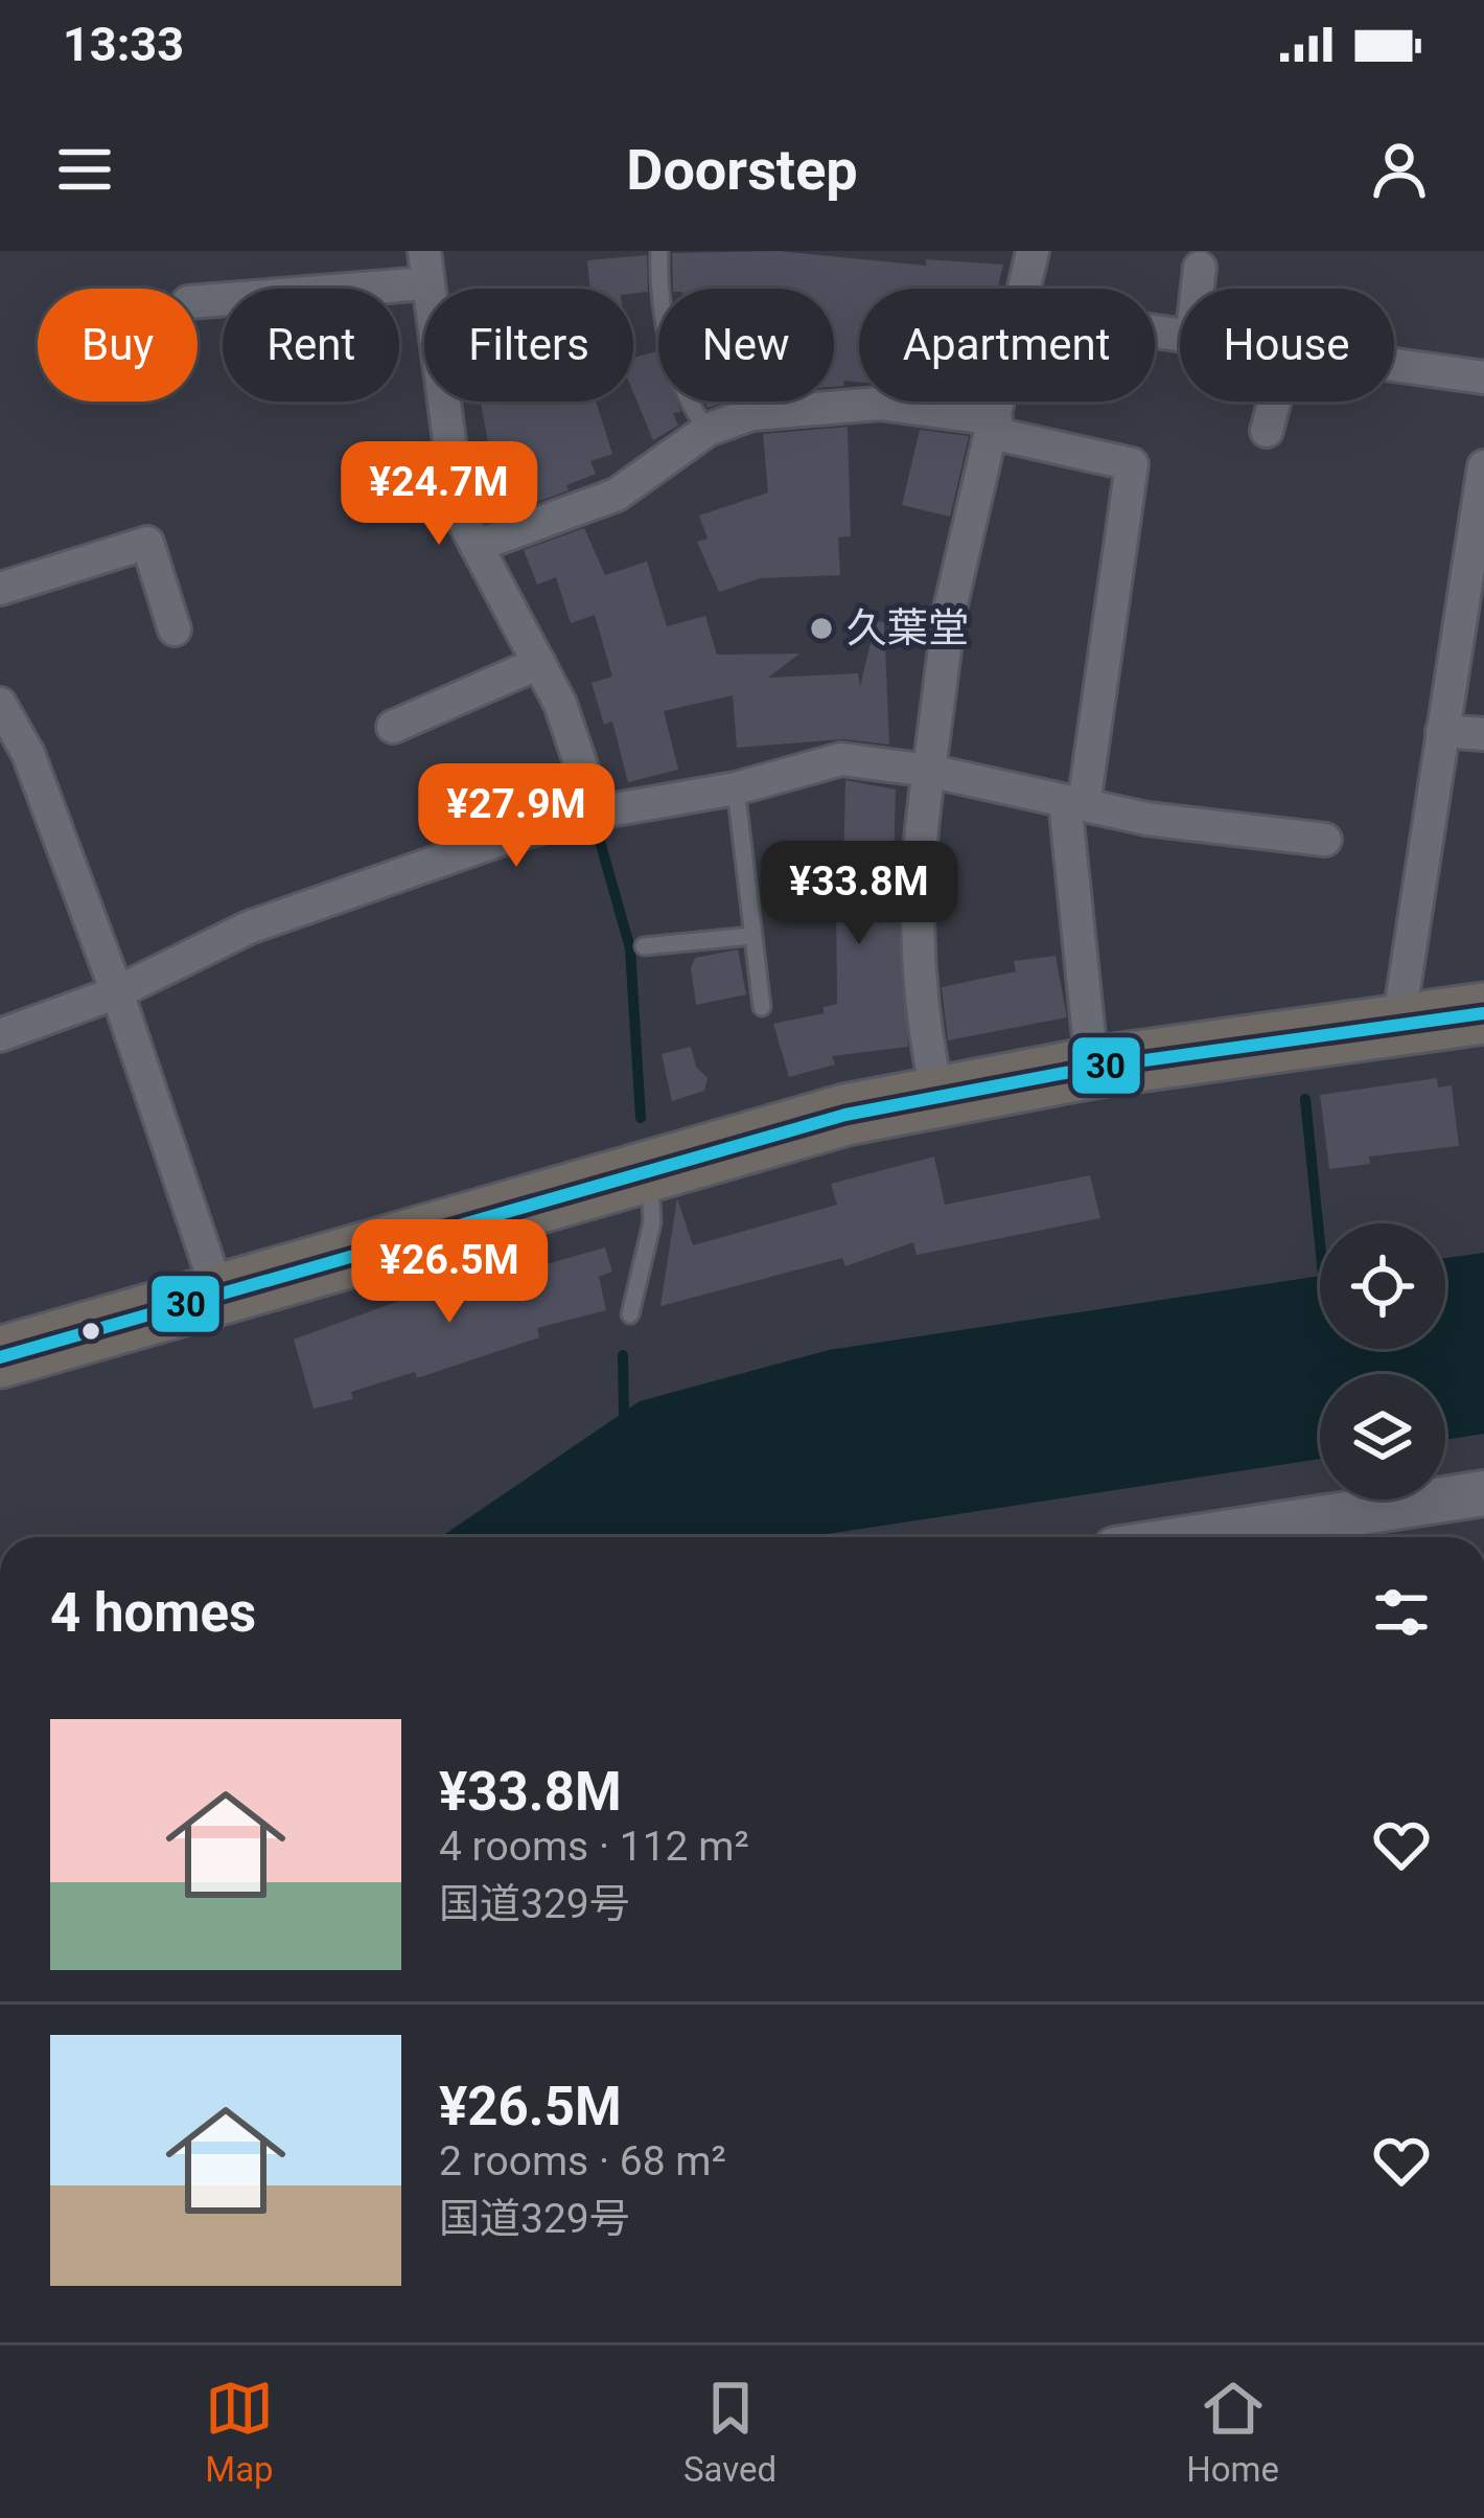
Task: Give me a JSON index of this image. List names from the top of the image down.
{
  "places": ["久葉堂"],
  "lines": ["transit line 30"],
  "page": {
    "status": "13:33",
    "header": "Doorstep",
    "chip": [
      "Buy",
      "Rent",
      "Filters",
      "New",
      "Apartment",
      "House"
    ],
    "price": [
      "¥24.7M",
      "¥27.9M",
      "¥33.8M",
      "¥26.5M"
    ],
    "heading": "4 homes",
    "list": [
      {
        "name": "¥33.8M",
        "note": "4 rooms · 112 m² · 国道329号"
      },
      {
        "name": "¥26.5M",
        "note": "2 rooms · 68 m² · 国道329号"
      }
    ],
    "tabs": ["Map", "Saved", "Home"]
  }
}
